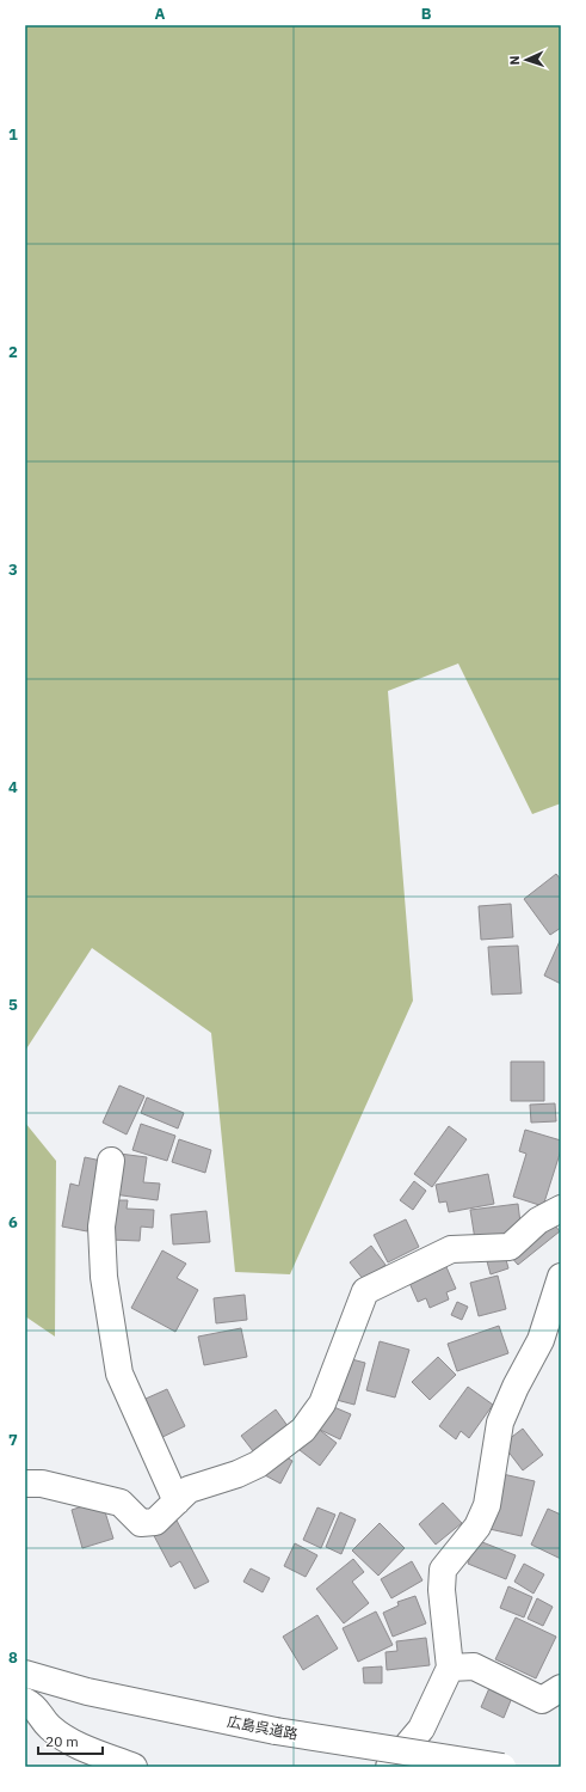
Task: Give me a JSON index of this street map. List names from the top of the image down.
{
  "streets": {
    "main road": ["広島呉道路"]
  },
  "scale_bar": "20 m",
  "north": "left",
  "grid": {
    "columns": ["A", "B"],
    "rows": [
      "1",
      "2",
      "3",
      "4",
      "5",
      "6",
      "7",
      "8"
    ]
  }
}
